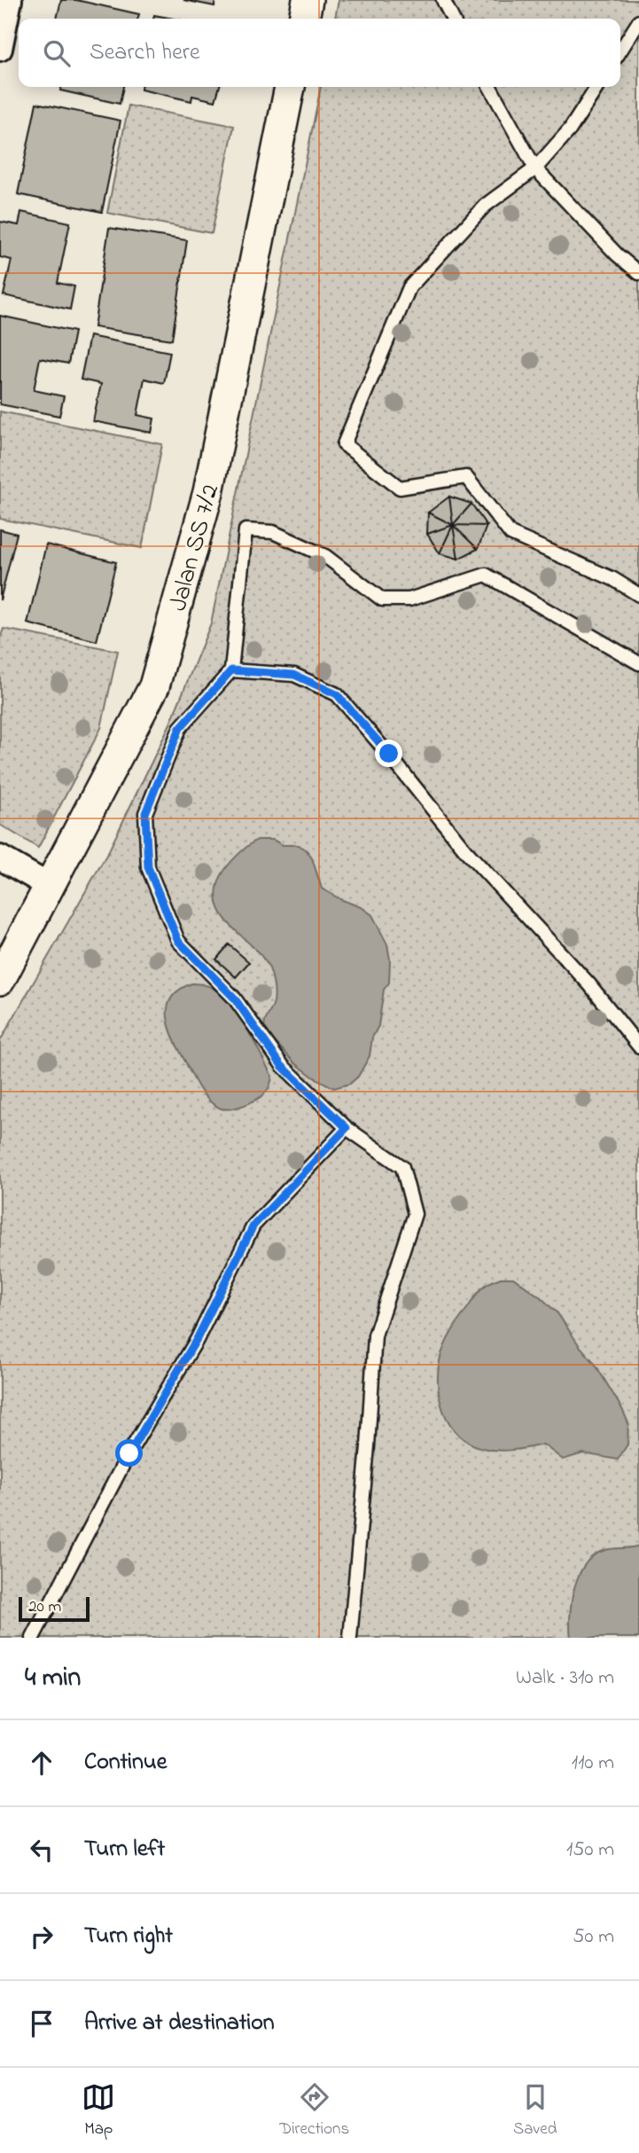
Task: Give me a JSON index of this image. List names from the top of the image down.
{
  "streets": {
    "street": ["Jalan SS 7/2"]
  },
  "scale_bar": "20 m",
  "page": {
    "search": "Search here",
    "scale": "20 m",
    "heading": ["4 min", "Walk · 310 m"],
    "list": [
      ["Continue", "110 m"],
      ["Turn left", "150 m"],
      ["Turn right", "50 m"],
      "Arrive at destination"
    ],
    "nav": ["Map", "Directions", "Saved"]
  }
}
